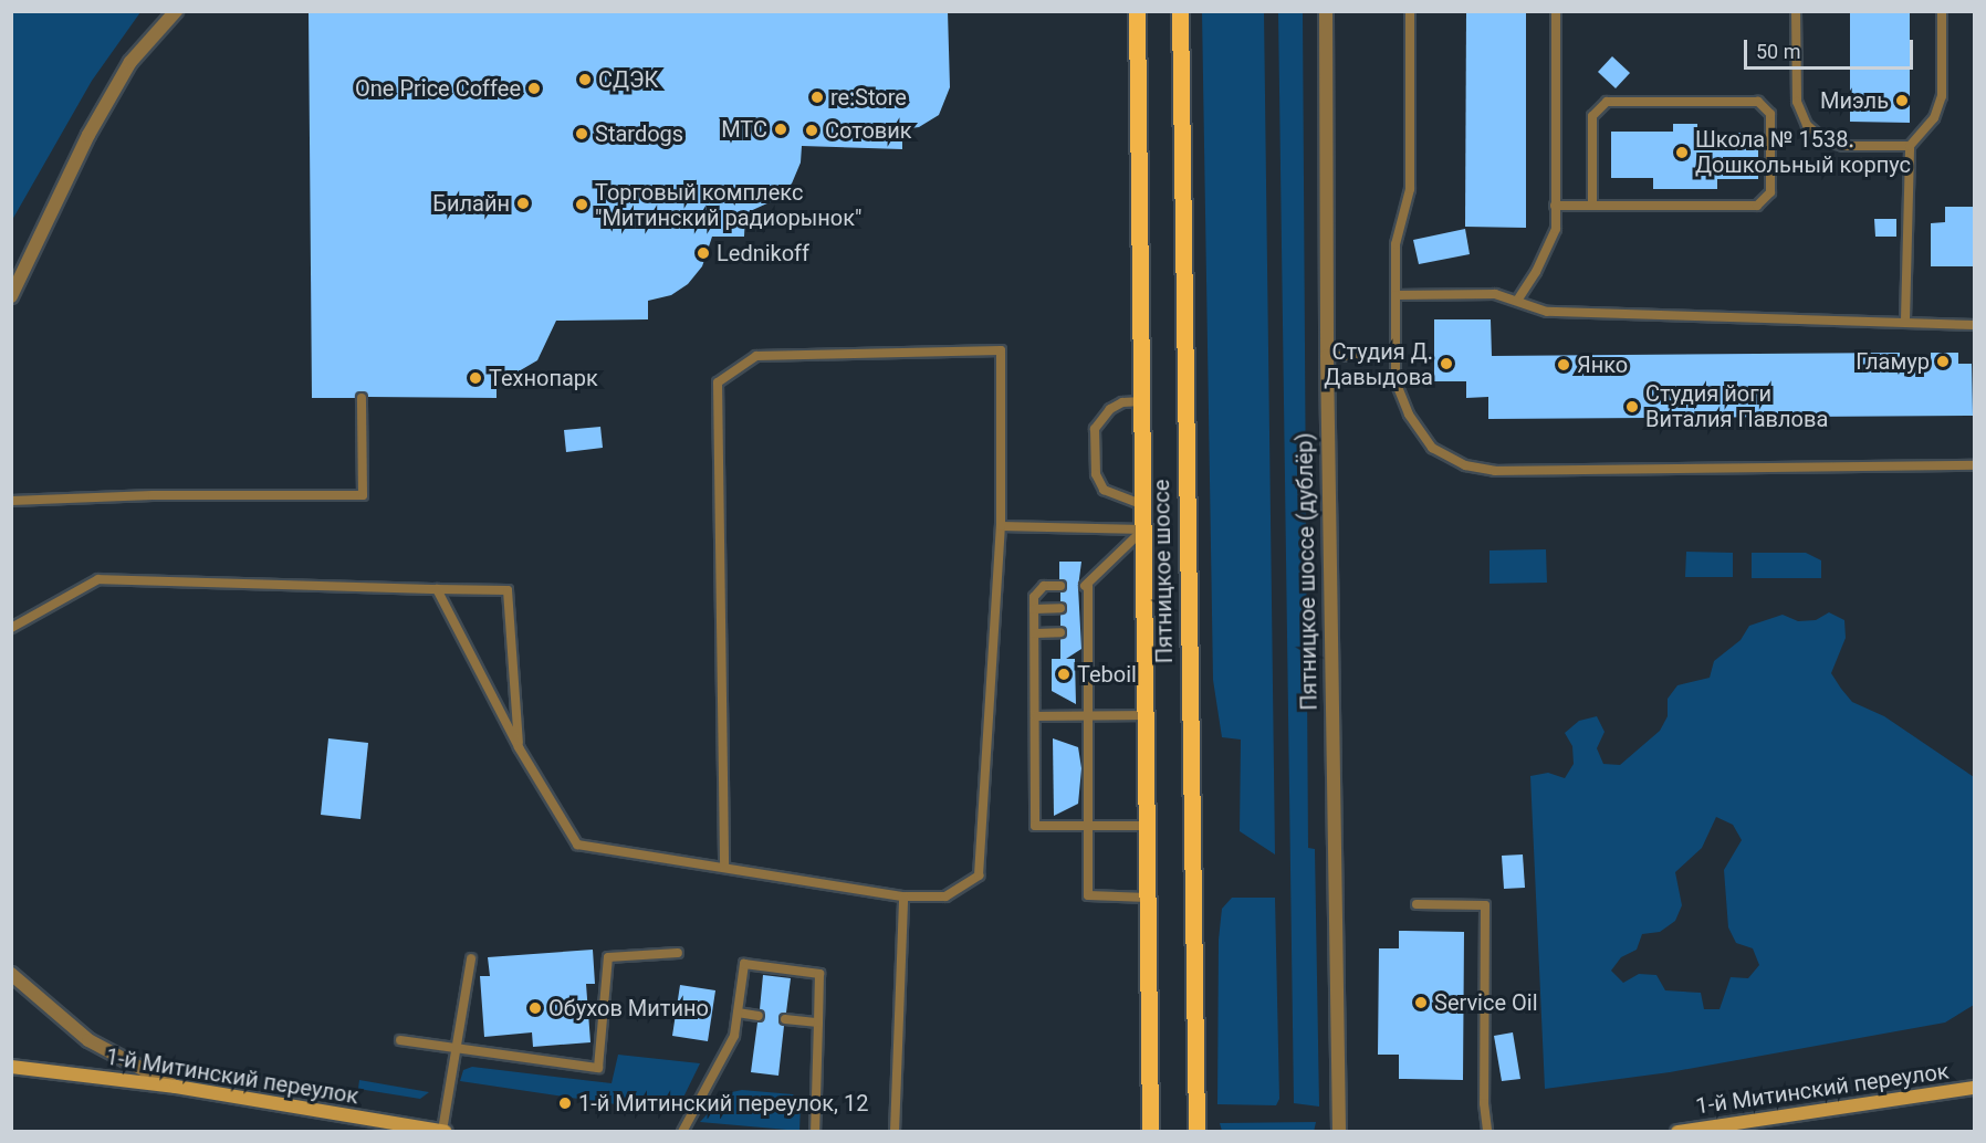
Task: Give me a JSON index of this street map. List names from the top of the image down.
{
  "streets": {
    "main road": ["Пятницкое шоссе", "1-й Митинский переулок"],
    "street": ["Пятницкое шоссе (дублёр)"]
  },
  "places": [
    "СДЭК",
    "One Price Coffee",
    "re:Store",
    "Миэль",
    "МТС",
    "Сотовик",
    "Stardogs",
    "Школа № 1538. Дошкольный корпус",
    "Билайн",
    "Торговый комплекс \"Митинский радиорынок\"",
    "Lednikoff",
    "Гламур",
    "Студия Д. Давыдова",
    "Янко",
    "Технопарк",
    "Студия йоги Виталия Павлова",
    "Teboil",
    "Service Oil",
    "Обухов Митино",
    "1-й Митинский переулок, 12"
  ],
  "scale_bar": "50 m"
}
